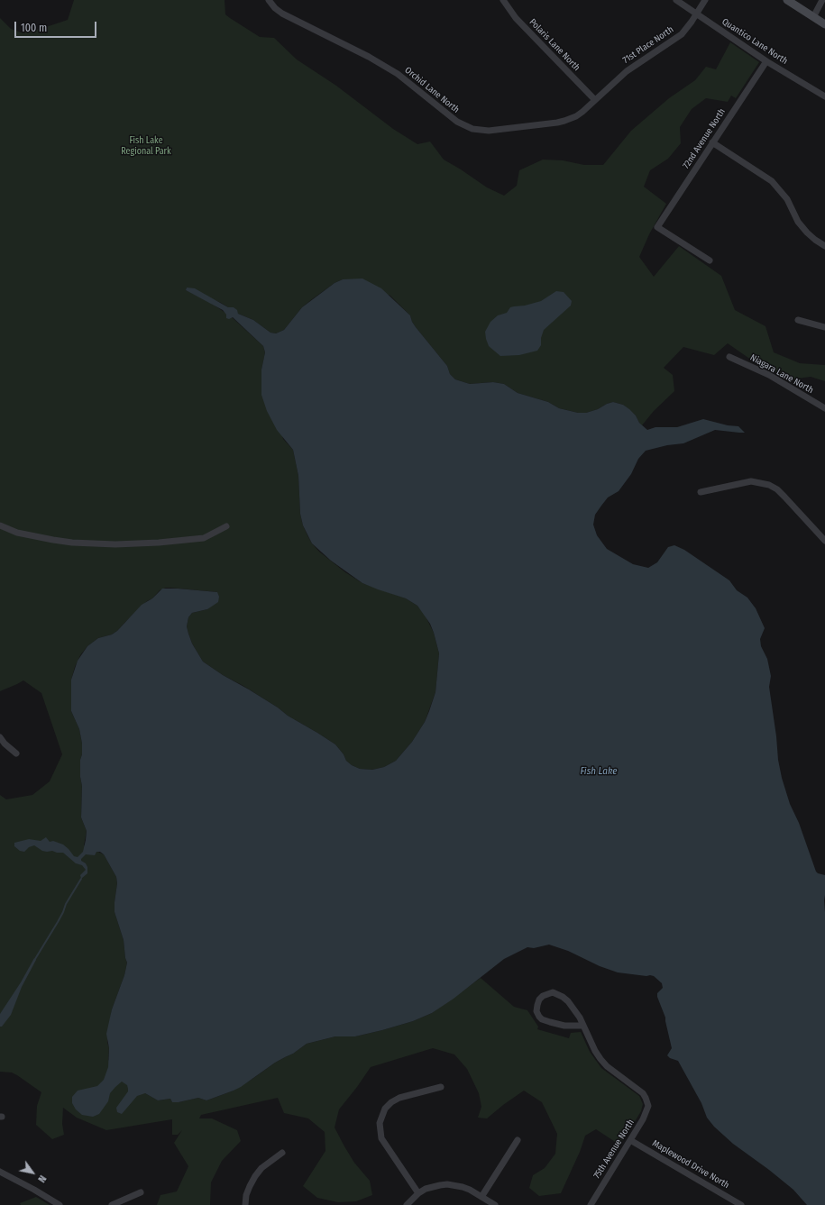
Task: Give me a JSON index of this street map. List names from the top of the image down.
{
  "streets": {
    "street": [
      "Quantico Lane North",
      "Polaris Lane North",
      "71st Place North",
      "Orchid Lane North",
      "72nd Avenue North",
      "Niagara Lane North",
      "75th Avenue North",
      "Maplewood Drive North"
    ]
  },
  "crossings": [
    ["Quantico Lane North", "71st Place North"],
    ["Quantico Lane North", "72nd Avenue North"],
    ["Polaris Lane North", "71st Place North"],
    ["Polaris Lane North", "Orchid Lane North"],
    ["71st Place North", "Orchid Lane North"],
    ["75th Avenue North", "Maplewood Drive North"]
  ],
  "water": ["Fish Lake"],
  "parks": ["Fish Lake Regional Park"],
  "scale_bar": "100 m",
  "north": "bottom right"
}
